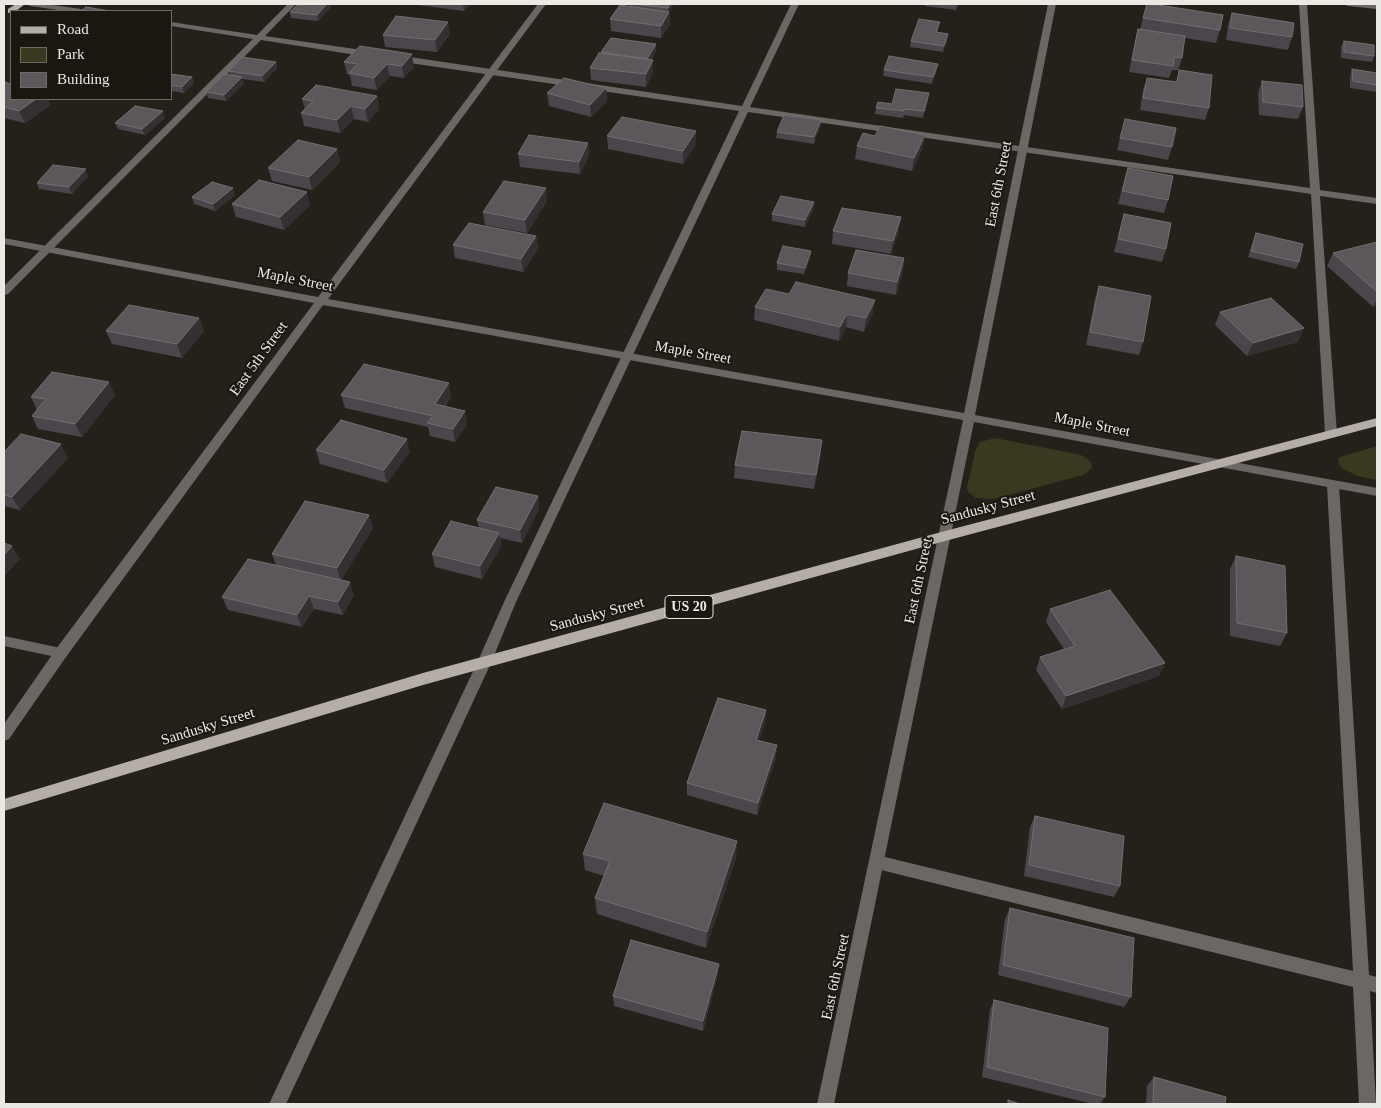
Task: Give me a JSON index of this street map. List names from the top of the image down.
{
  "streets": {
    "main road": ["Sandusky Street", "US 20"],
    "street": ["East 6th Street", "Maple Street", "East 5th Street"]
  },
  "crossings": [
    ["East 6th Street", "Maple Street"],
    ["East 6th Street", "Sandusky Street"],
    ["Maple Street", "East 5th Street"],
    ["Maple Street", "Sandusky Street"]
  ],
  "legend": ["Road", "Park", "Building"]
}
